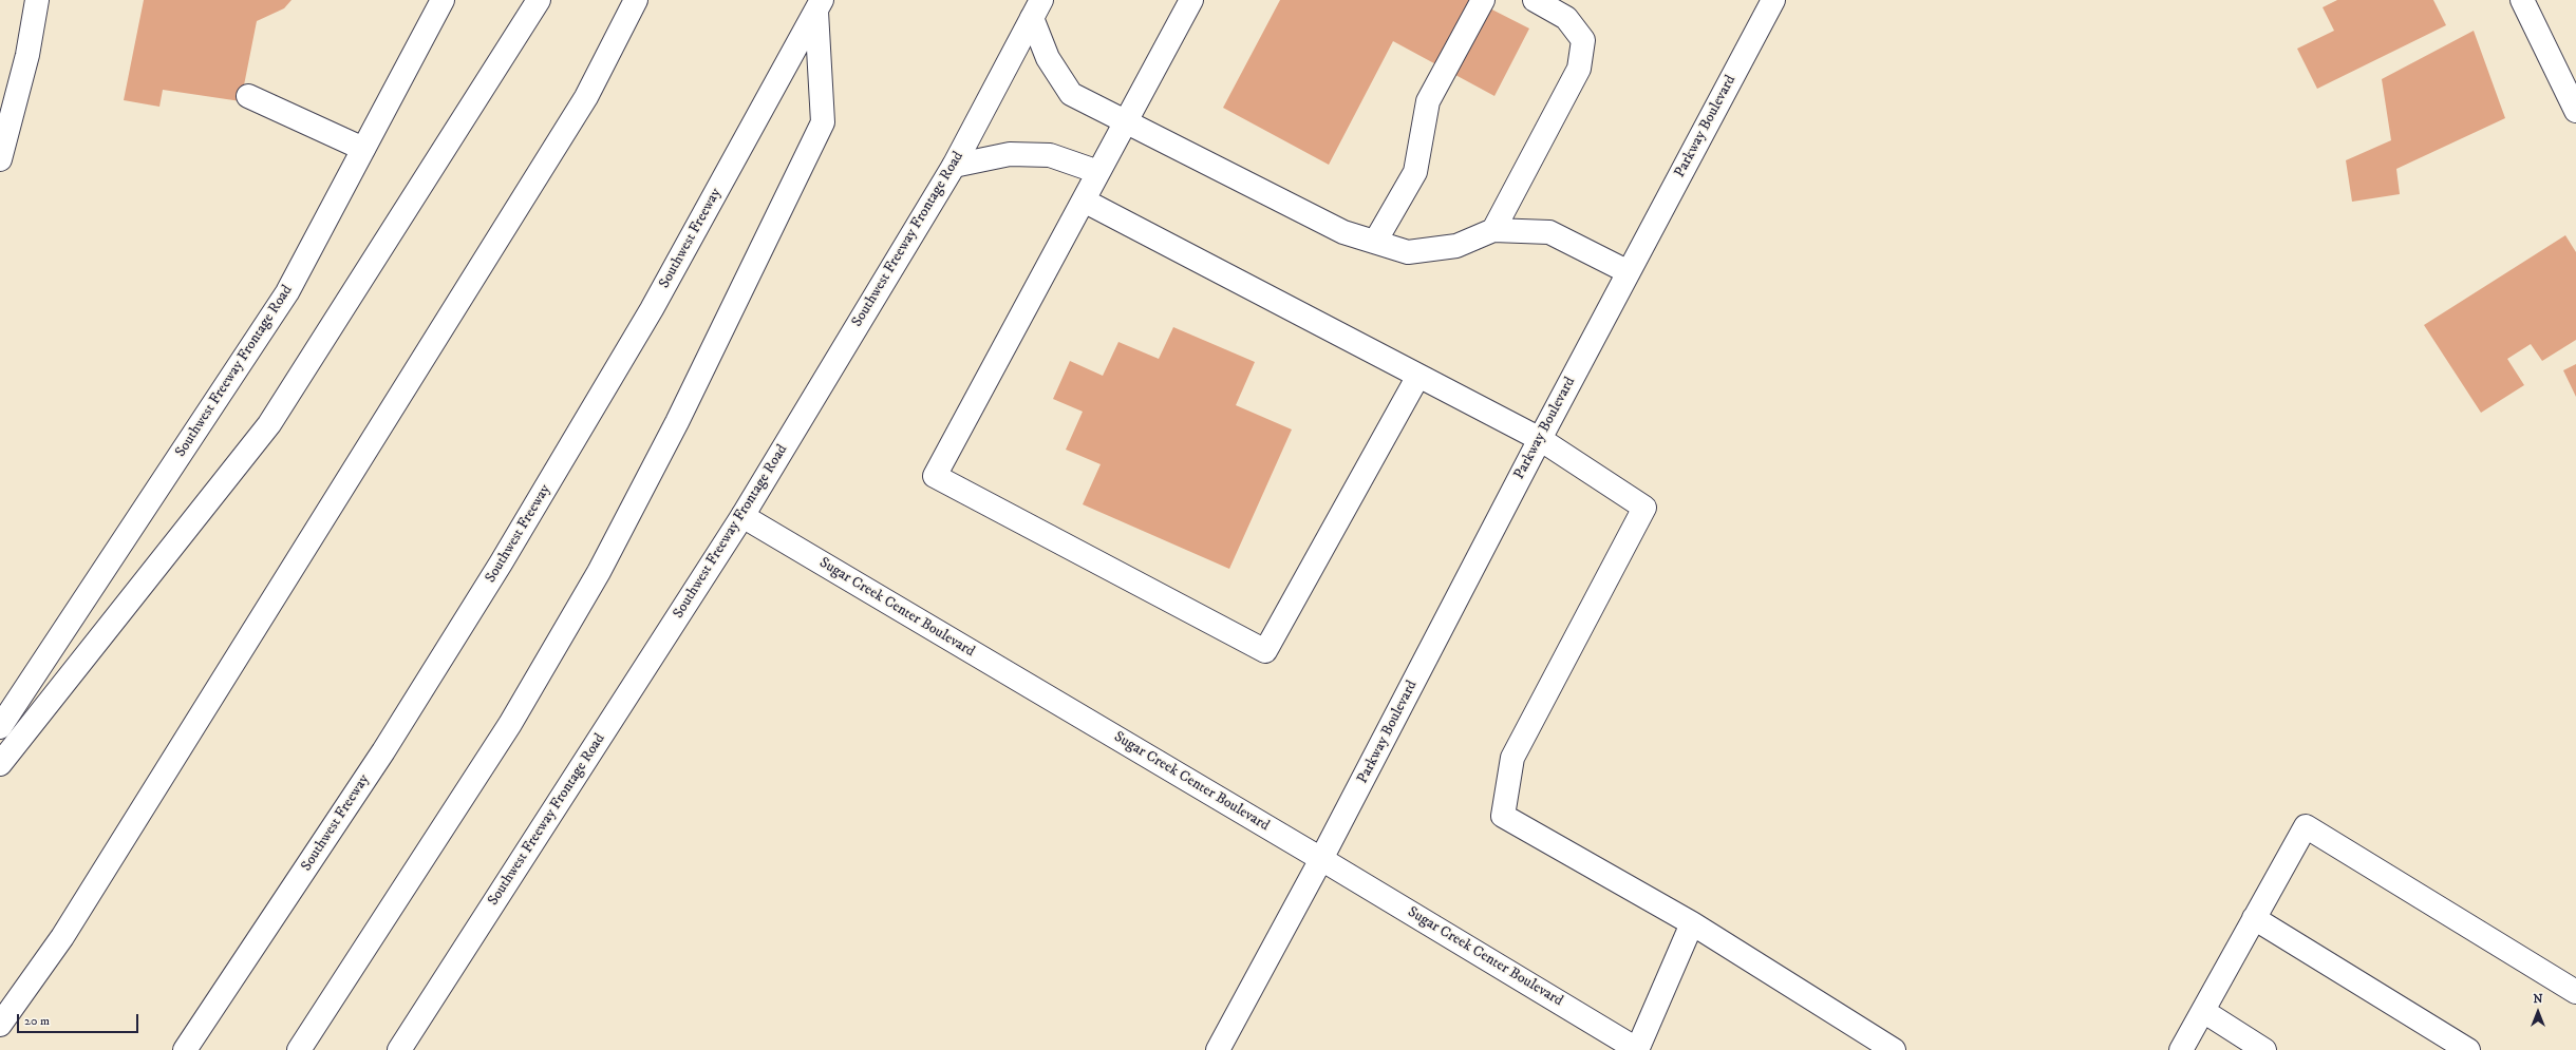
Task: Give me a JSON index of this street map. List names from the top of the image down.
{
  "streets": {
    "main road": [
      "Parkway Boulevard",
      "Southwest Freeway",
      "Southwest Freeway Frontage Road",
      "Sugar Creek Center Boulevard"
    ]
  },
  "crossings": [
    ["Parkway Boulevard", "Sugar Creek Center Boulevard"],
    ["Southwest Freeway Frontage Road", "Sugar Creek Center Boulevard"]
  ],
  "scale_bar": "20 m",
  "north": "top"
}
